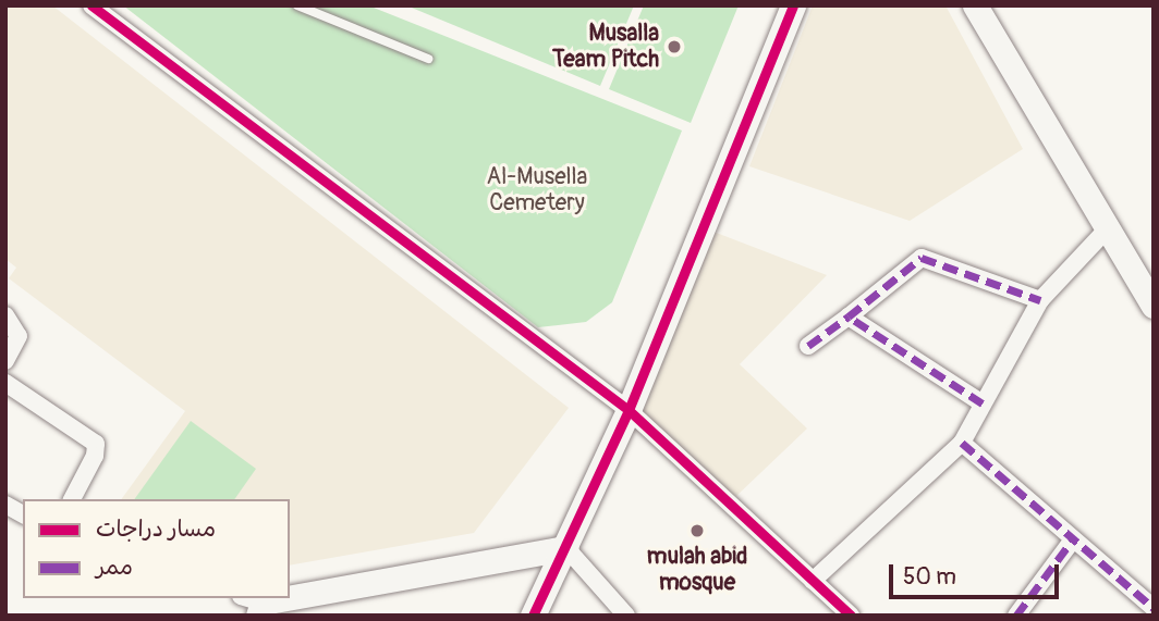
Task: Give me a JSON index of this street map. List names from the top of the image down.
{
  "parks": ["Al-Musella Cemetery"],
  "places": ["Musalla Team Pitch", "mulah abid mosque"],
  "legend": ["مسار دراجات", "ممر"],
  "scale_bar": "50 m"
}
